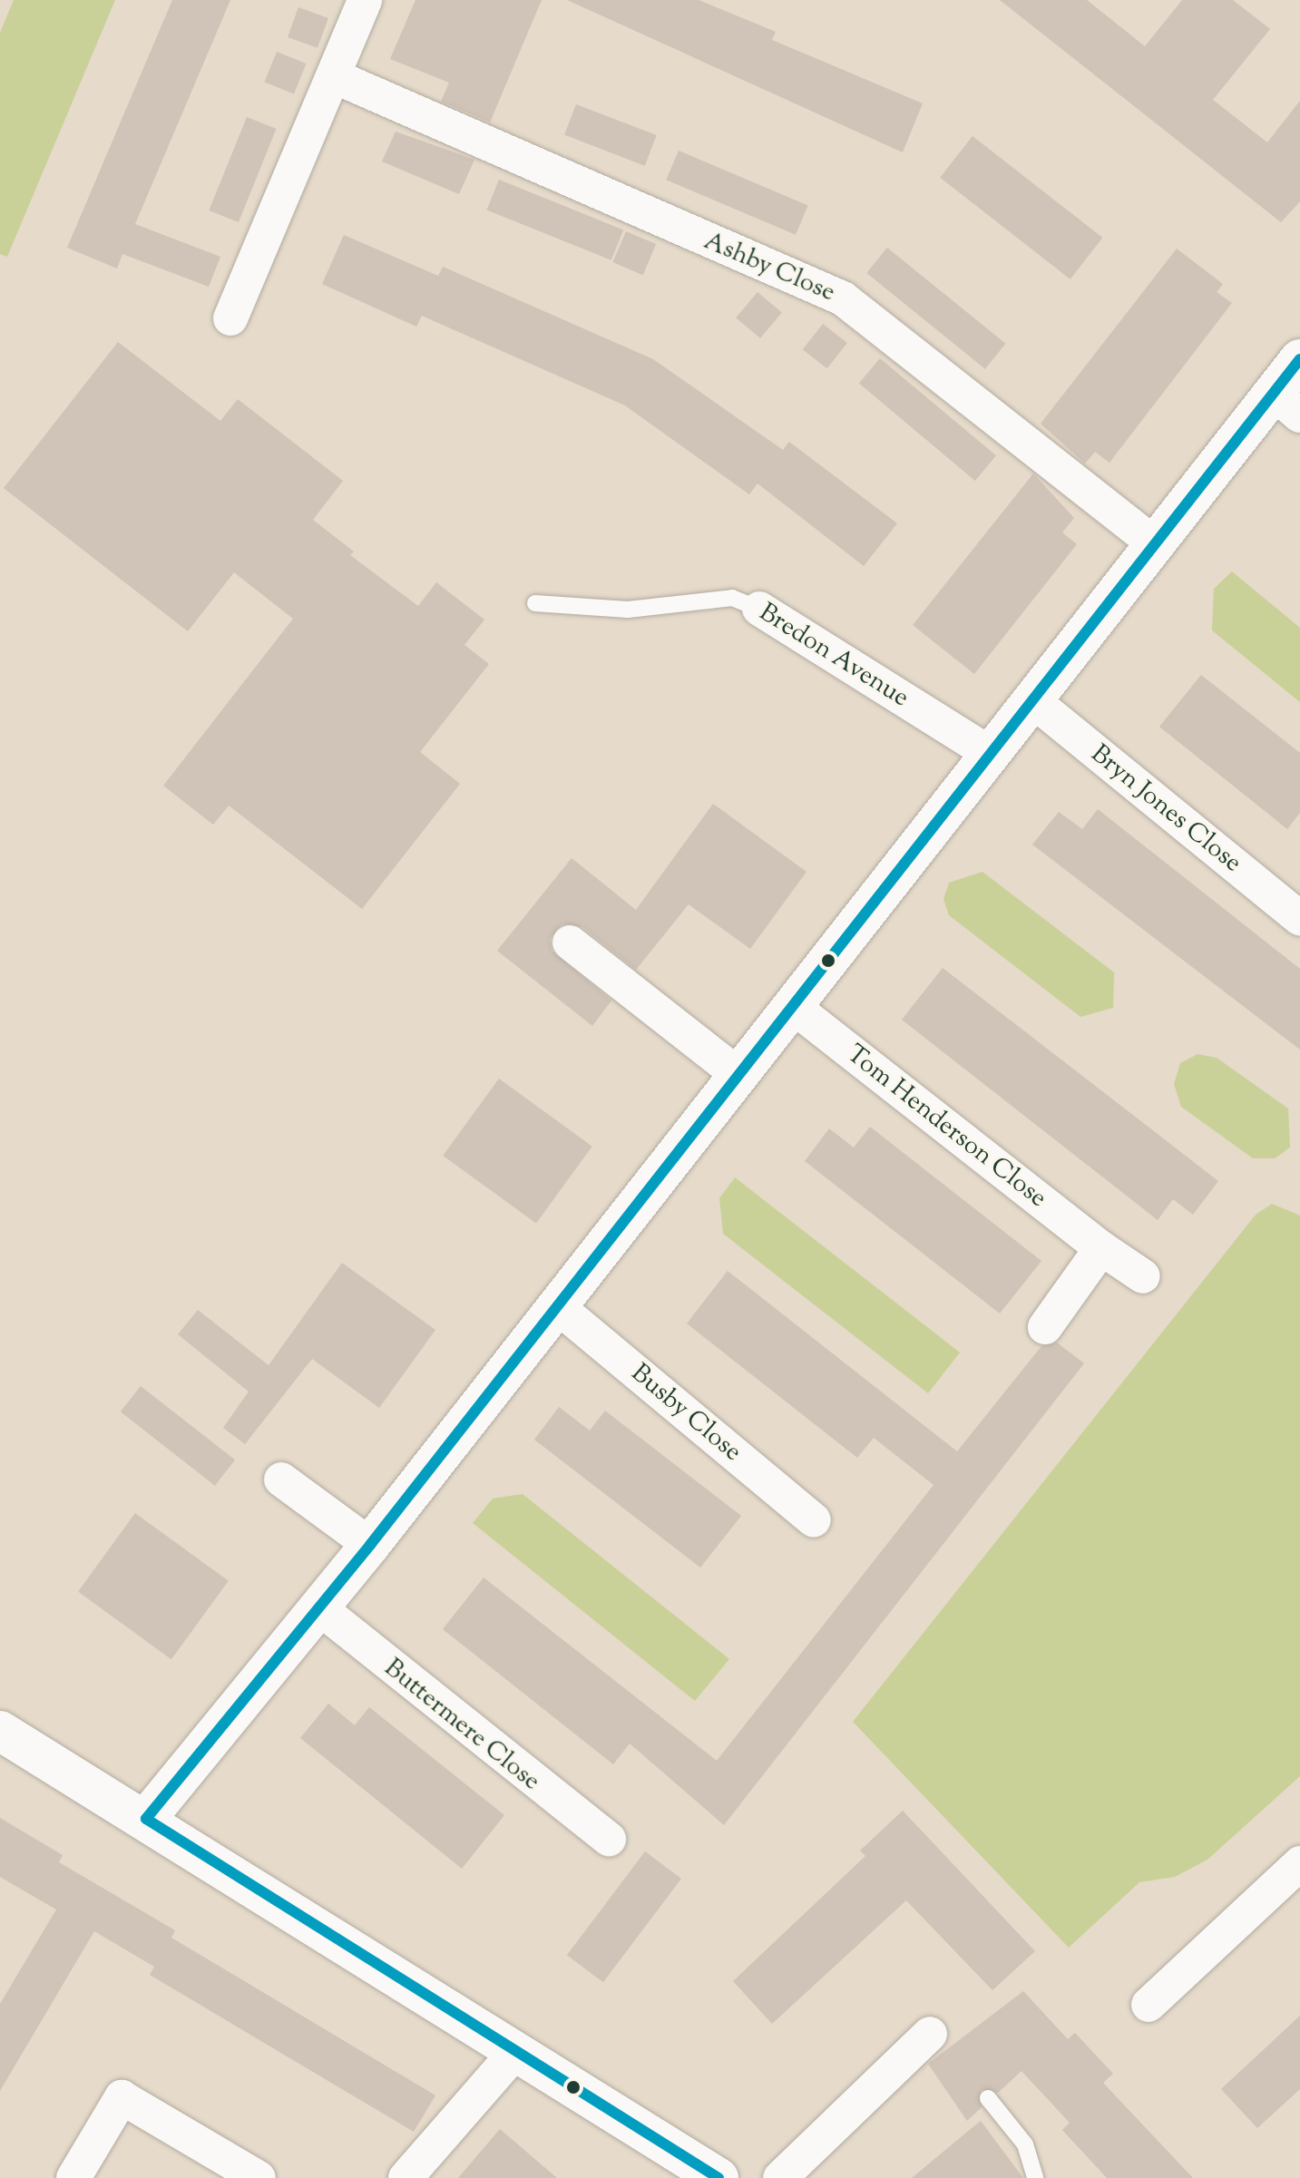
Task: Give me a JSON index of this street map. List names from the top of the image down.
{
  "streets": {
    "street": [
      "Ashby Close",
      "Bredon Avenue",
      "Bryn Jones Close",
      "Tom Henderson Close",
      "Busby Close",
      "Buttermere Close"
    ]
  }
}
